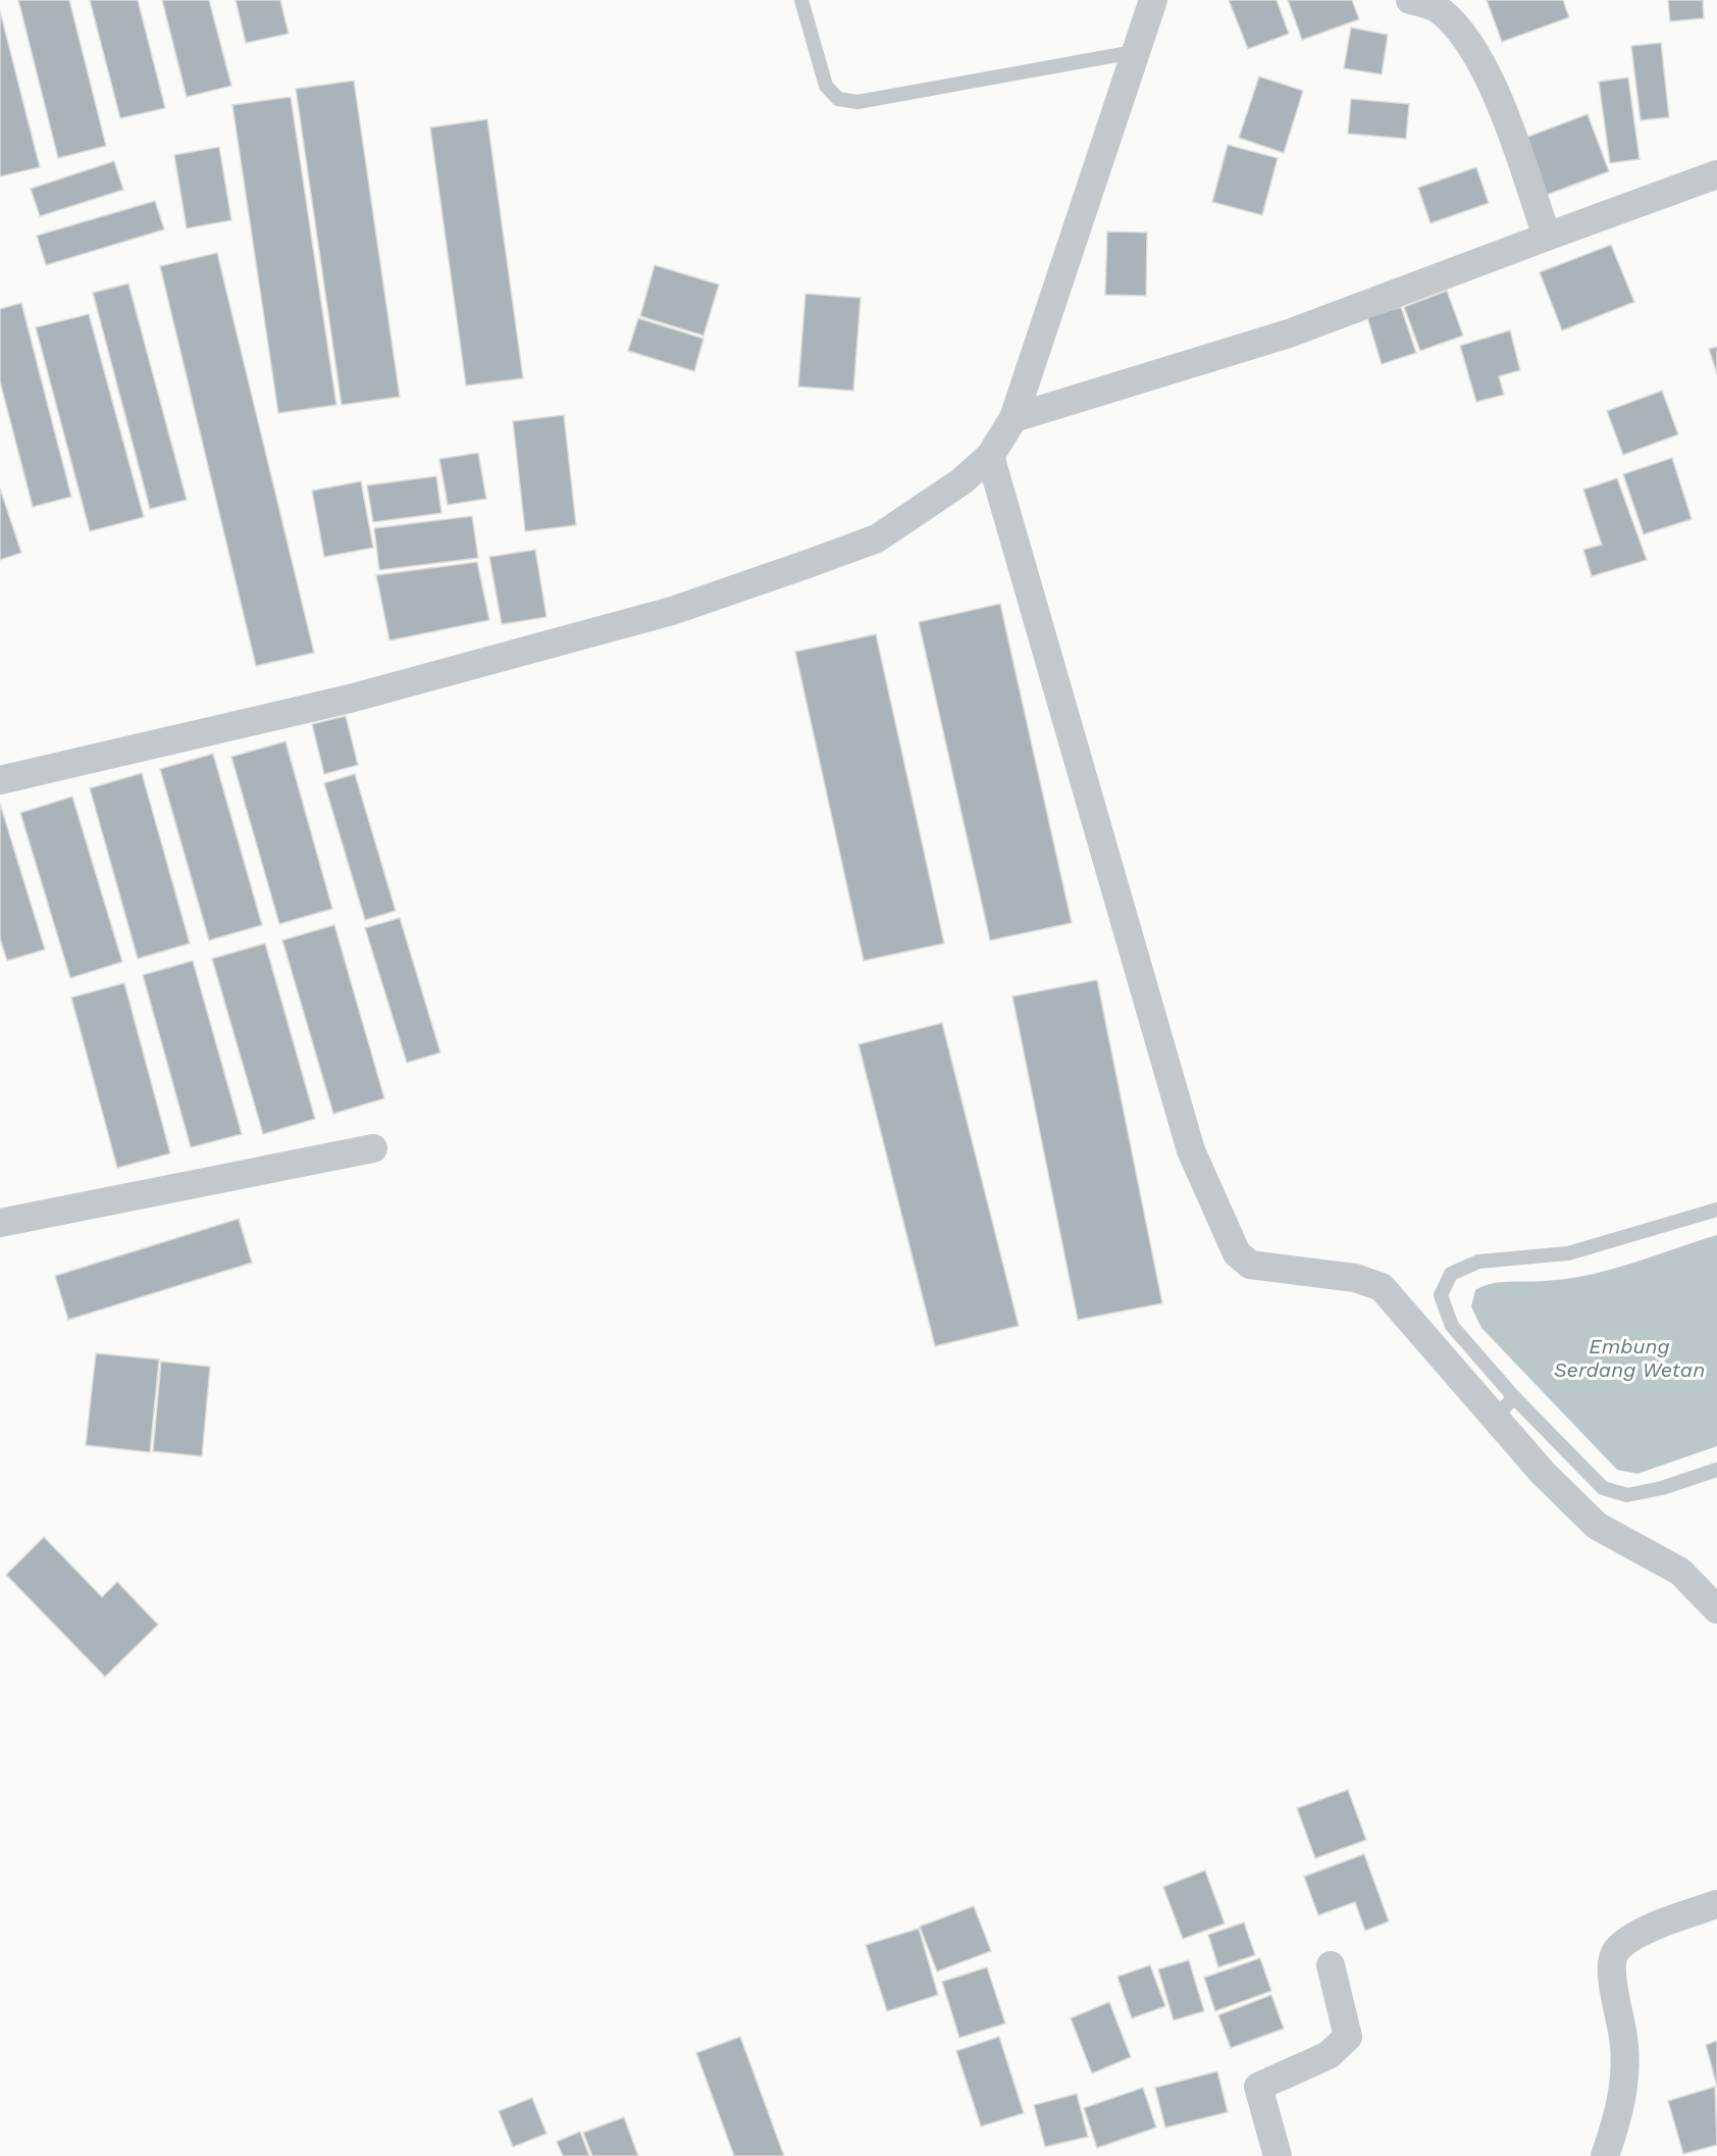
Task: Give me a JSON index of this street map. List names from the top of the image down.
{
  "water": ["Embung Serdang Wetan"]
}
